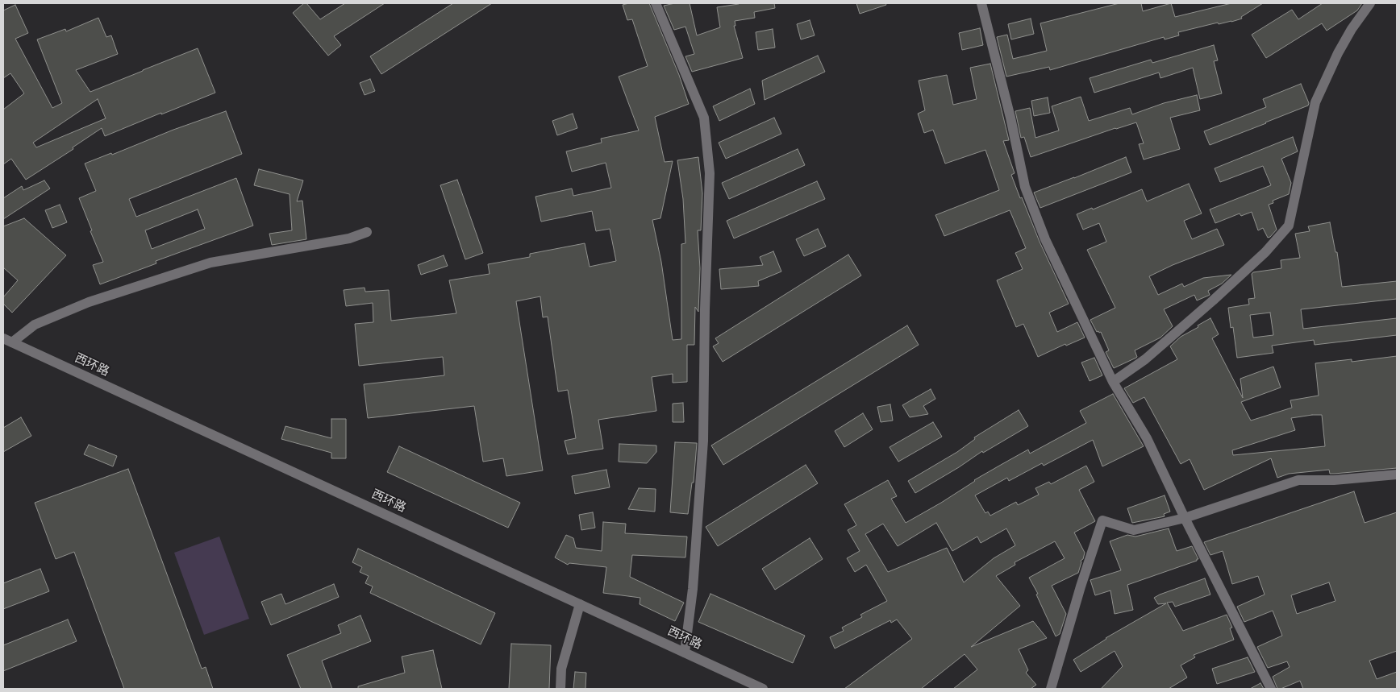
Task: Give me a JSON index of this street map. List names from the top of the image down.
{
  "streets": {
    "street": ["西环路"]
  }
}
